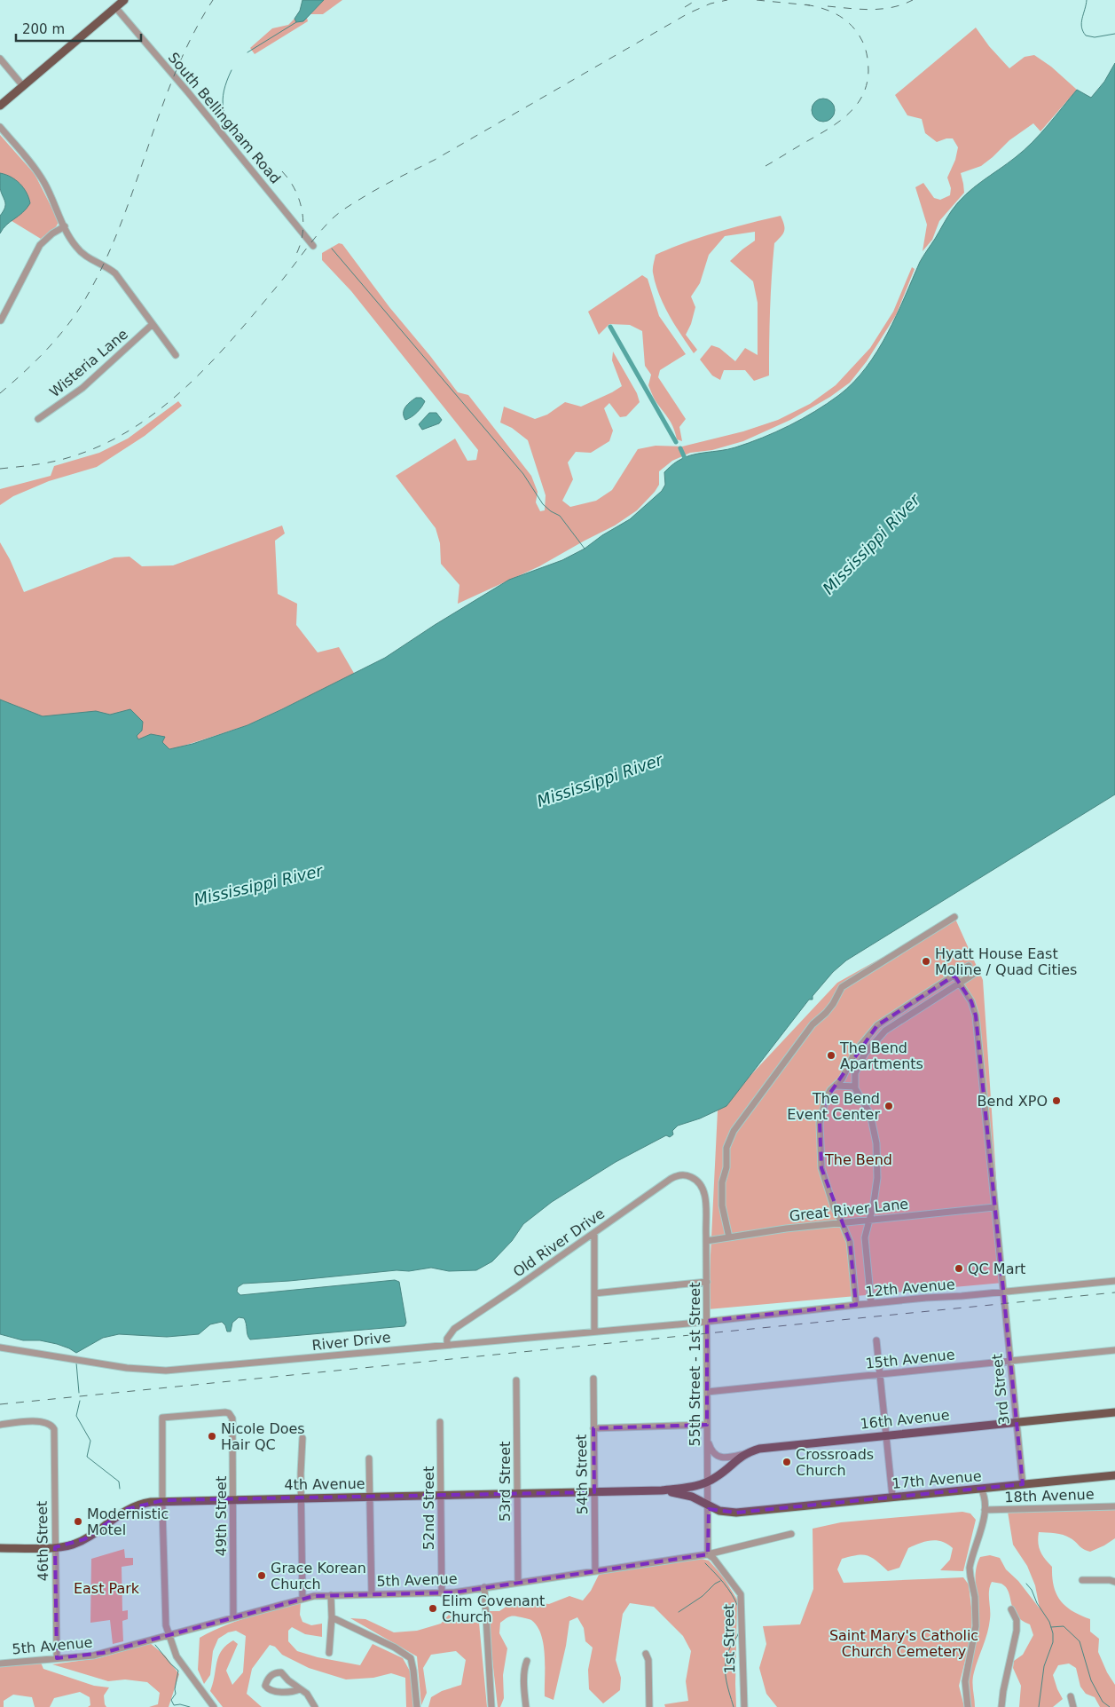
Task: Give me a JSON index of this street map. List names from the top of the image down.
{
  "streets": {
    "main road": ["16th Avenue", "17th Avenue", "4th Avenue"],
    "street": [
      "South Bellingham Road",
      "Wisteria Lane",
      "Great River Lane",
      "Old River Drive",
      "12th Avenue",
      "River Drive",
      "15th Avenue",
      "55th Street - 1st Street",
      "3rd Street",
      "54th Street",
      "53rd Street",
      "18th Avenue",
      "52nd Street",
      "49th Street",
      "46th Street",
      "5th Avenue",
      "1st Street"
    ]
  },
  "crossings": [
    ["Great River Lane", "55th Street - 1st Street"],
    ["Great River Lane", "3rd Street"],
    ["Old River Drive", "River Drive"],
    ["Old River Drive", "55th Street - 1st Street"],
    ["12th Avenue", "River Drive"],
    ["12th Avenue", "55th Street - 1st Street"],
    ["12th Avenue", "3rd Street"],
    ["River Drive", "55th Street - 1st Street"],
    ["15th Avenue", "55th Street - 1st Street"],
    ["15th Avenue", "3rd Street"],
    ["55th Street - 1st Street", "16th Avenue"],
    ["55th Street - 1st Street", "17th Avenue"],
    ["55th Street - 1st Street", "4th Avenue"],
    ["55th Street - 1st Street", "5th Avenue"],
    ["55th Street - 1st Street", "1st Street"],
    ["3rd Street", "16th Avenue"],
    ["3rd Street", "17th Avenue"],
    ["16th Avenue", "4th Avenue"],
    ["54th Street", "4th Avenue"],
    ["54th Street", "5th Avenue"],
    ["17th Avenue", "4th Avenue"],
    ["53rd Street", "4th Avenue"],
    ["53rd Street", "5th Avenue"],
    ["4th Avenue", "52nd Street"],
    ["4th Avenue", "49th Street"],
    ["4th Avenue", "46th Street"],
    ["52nd Street", "5th Avenue"],
    ["49th Street", "5th Avenue"],
    ["46th Street", "5th Avenue"],
    ["5th Avenue", "1st Street"]
  ],
  "water": ["Mississippi River"],
  "parks": ["The Bend", "East Park", "Saint Mary's Catholic Church Cemetery"],
  "places": [
    "Hyatt House East Moline / Quad Cities",
    "The Bend Apartments",
    "Bend XPO",
    "The Bend Event Center",
    "QC Mart",
    "Nicole Does Hair QC",
    "Crossroads Church",
    "Modernistic Motel",
    "Grace Korean Church",
    "Elim Covenant Church"
  ],
  "scale_bar": "200 m"
}
